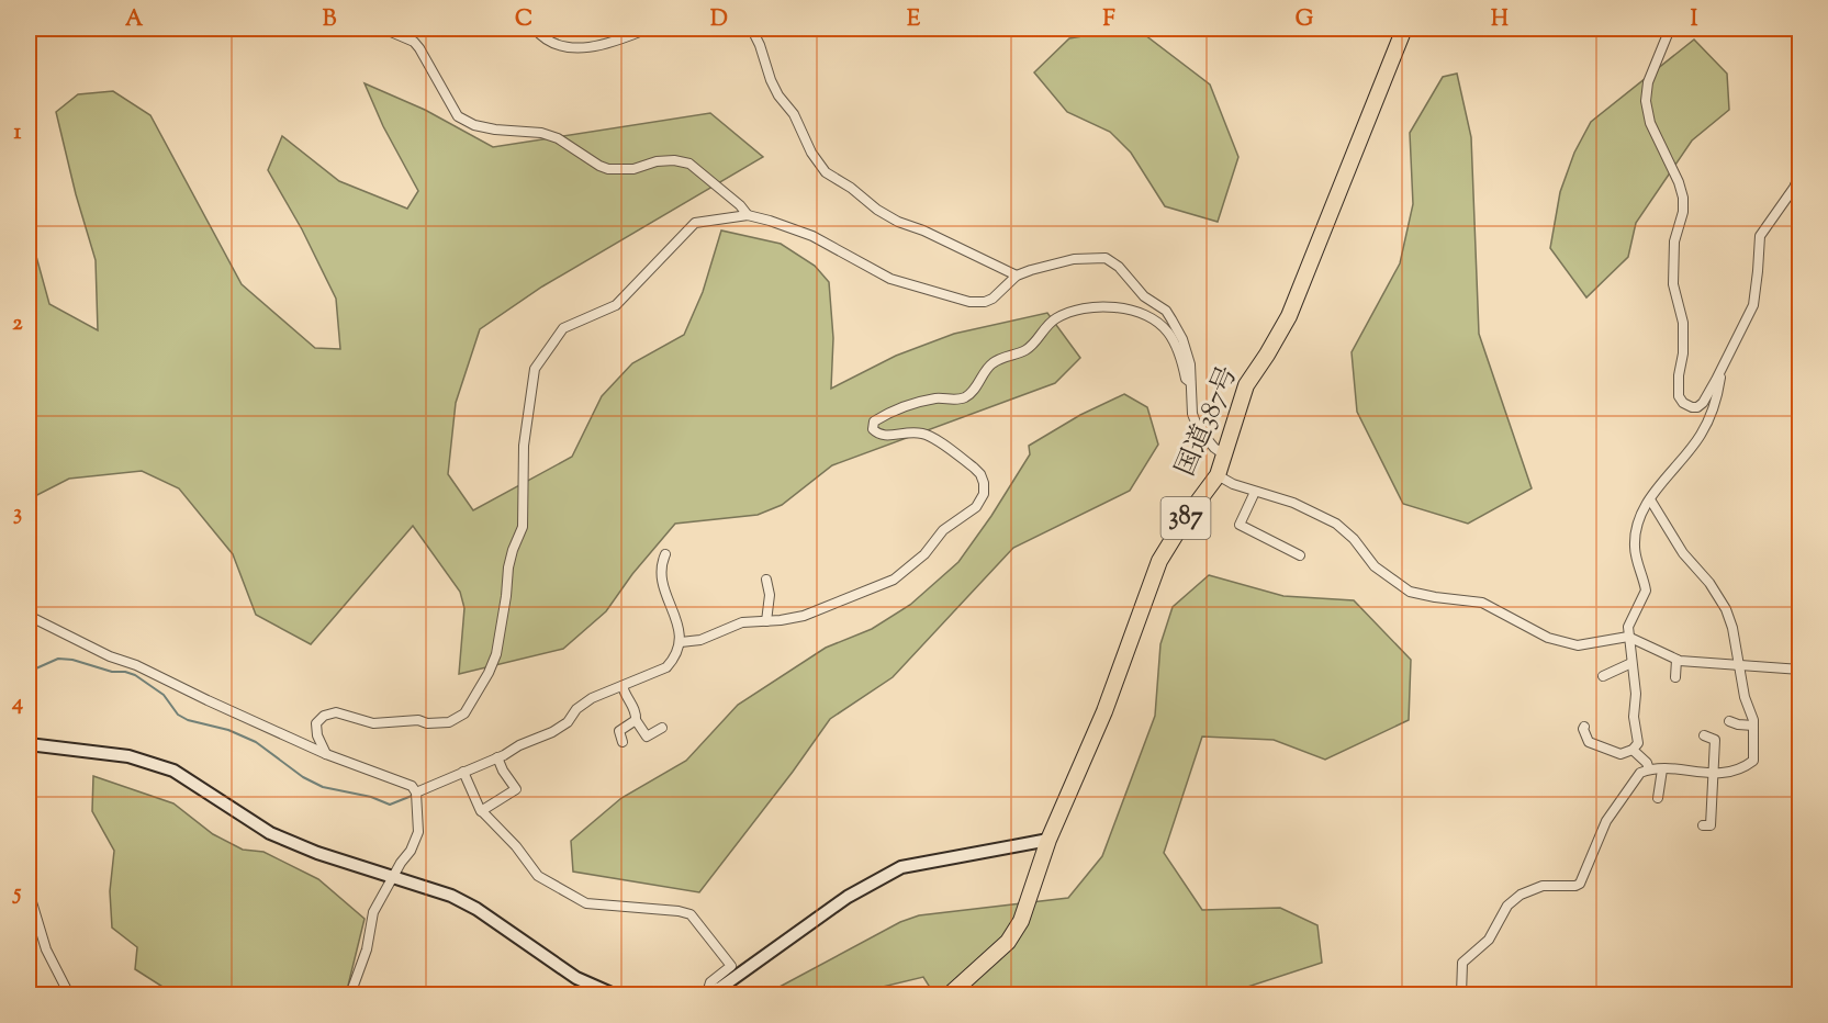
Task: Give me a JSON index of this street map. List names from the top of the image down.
{
  "streets": {
    "highway": ["国道387号", "387"]
  },
  "grid": {
    "columns": [
      "A",
      "B",
      "C",
      "D",
      "E",
      "F",
      "G",
      "H",
      "I"
    ],
    "rows": [
      "1",
      "2",
      "3",
      "4",
      "5"
    ]
  }
}
